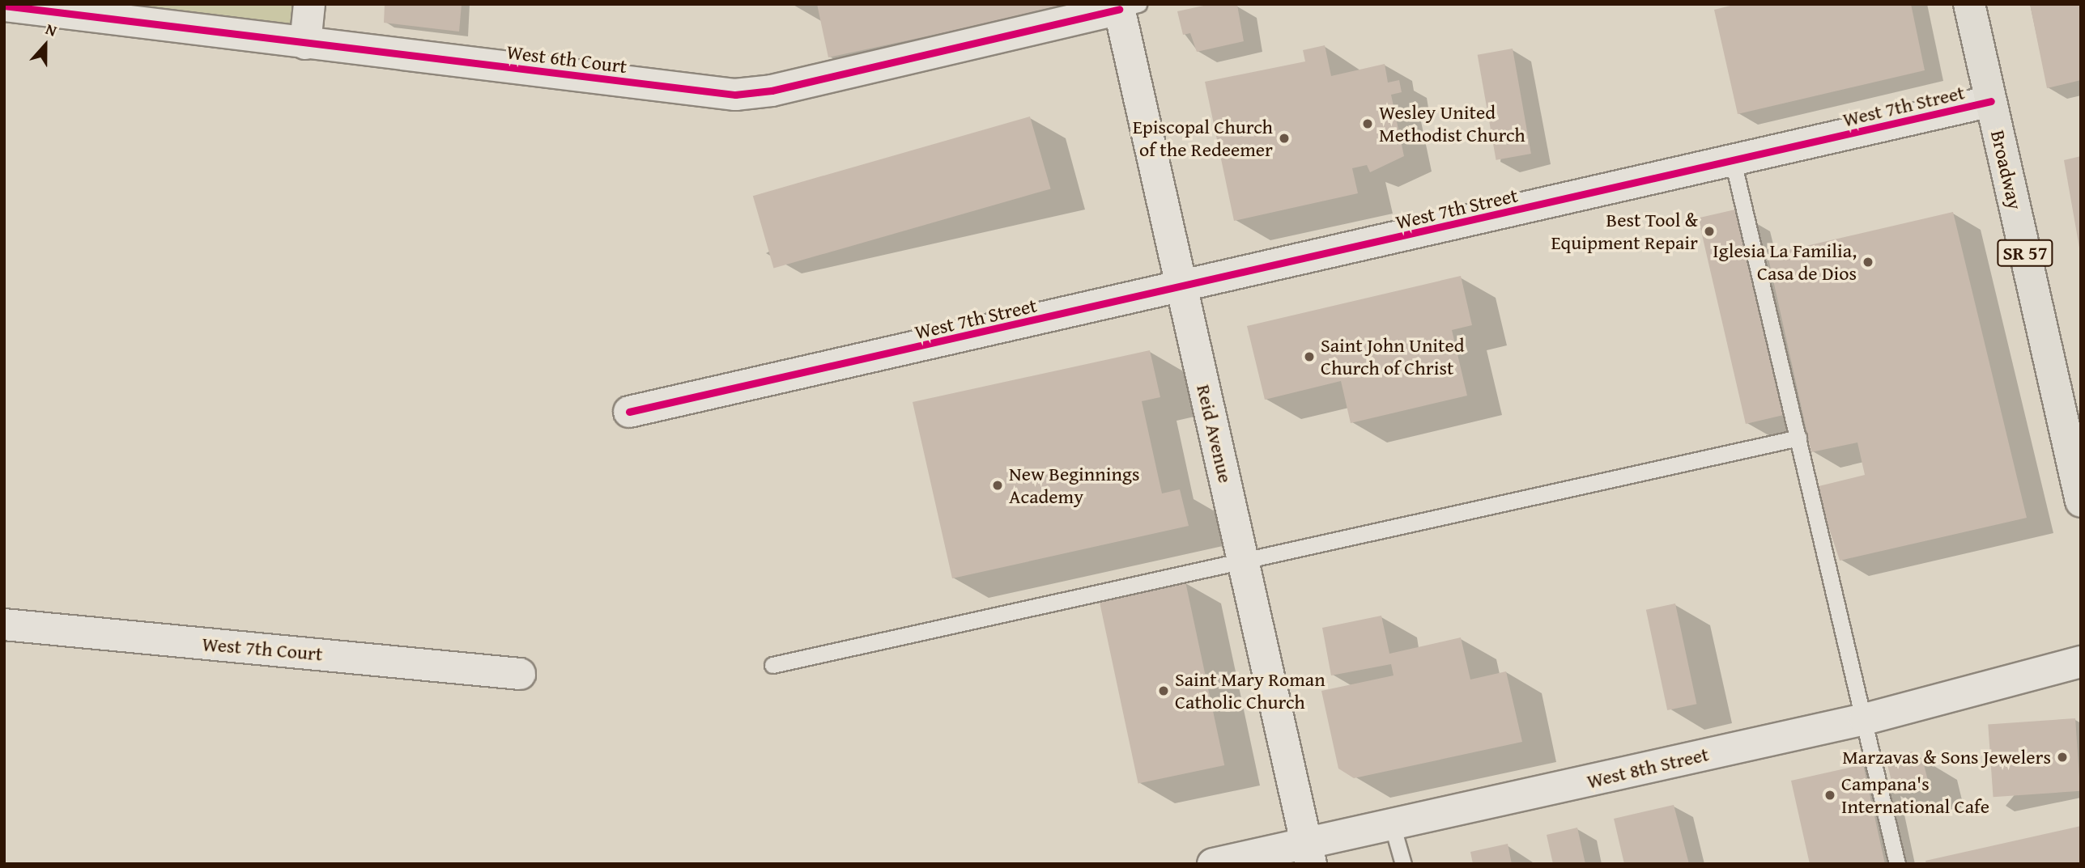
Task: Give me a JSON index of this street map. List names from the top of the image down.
{
  "streets": {
    "main road": ["Broadway", "SR 57"],
    "street": [
      "West 6th Court",
      "West 7th Street",
      "Reid Avenue",
      "West 7th Court",
      "West 8th Street"
    ]
  },
  "crossings": [
    ["West 6th Court", "Reid Avenue"],
    ["West 7th Street", "Broadway"],
    ["West 7th Street", "Reid Avenue"],
    ["Reid Avenue", "West 8th Street"]
  ],
  "places": [
    "Wesley United Methodist Church",
    "Episcopal Church of the Redeemer",
    "Best Tool & Equipment Repair",
    "Iglesia La Familia, Casa de Dios",
    "Saint John United Church of Christ",
    "New Beginnings Academy",
    "Saint Mary Roman Catholic Church",
    "Marzavas & Sons Jewelers",
    "Campana's International Cafe"
  ],
  "north": "top"
}
